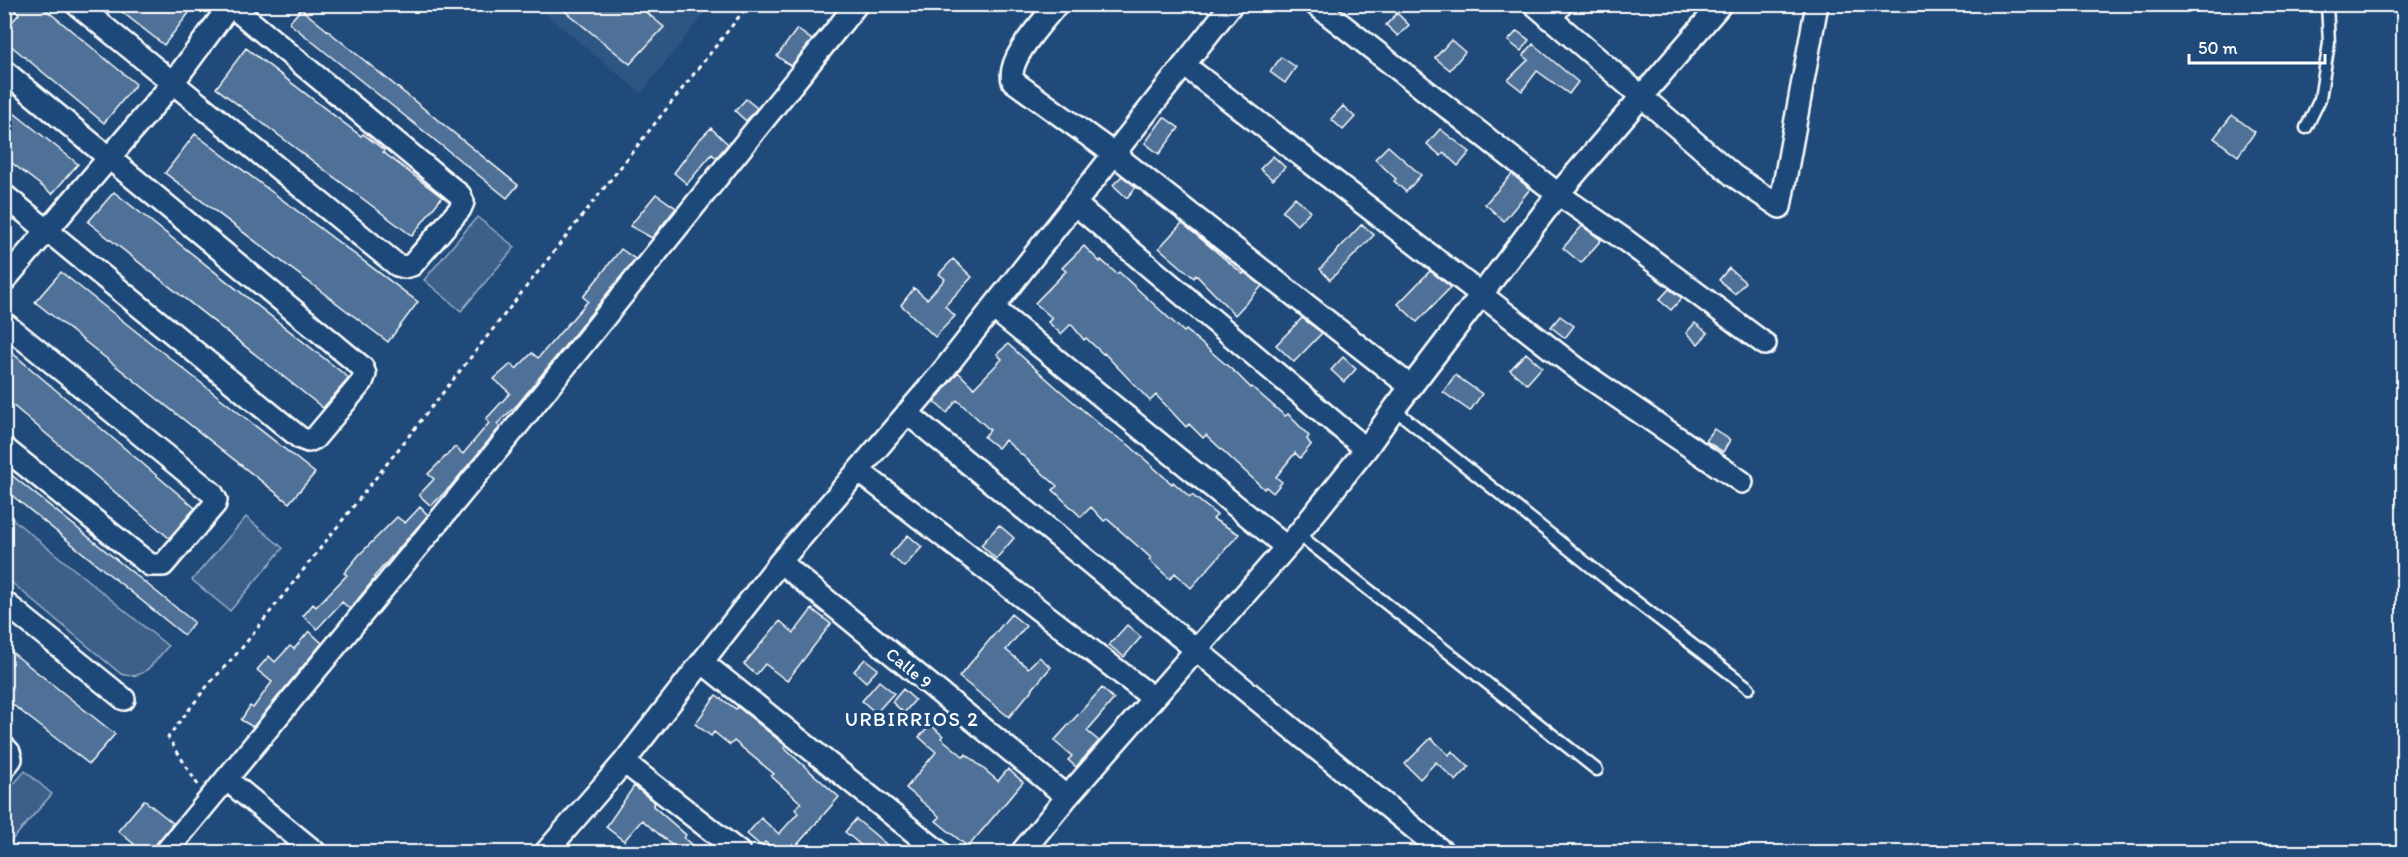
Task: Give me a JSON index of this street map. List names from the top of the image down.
{
  "streets": {
    "street": ["Calle 9"]
  },
  "districts": ["URBIRRIOS 2"],
  "scale_bar": "50 m"
}
